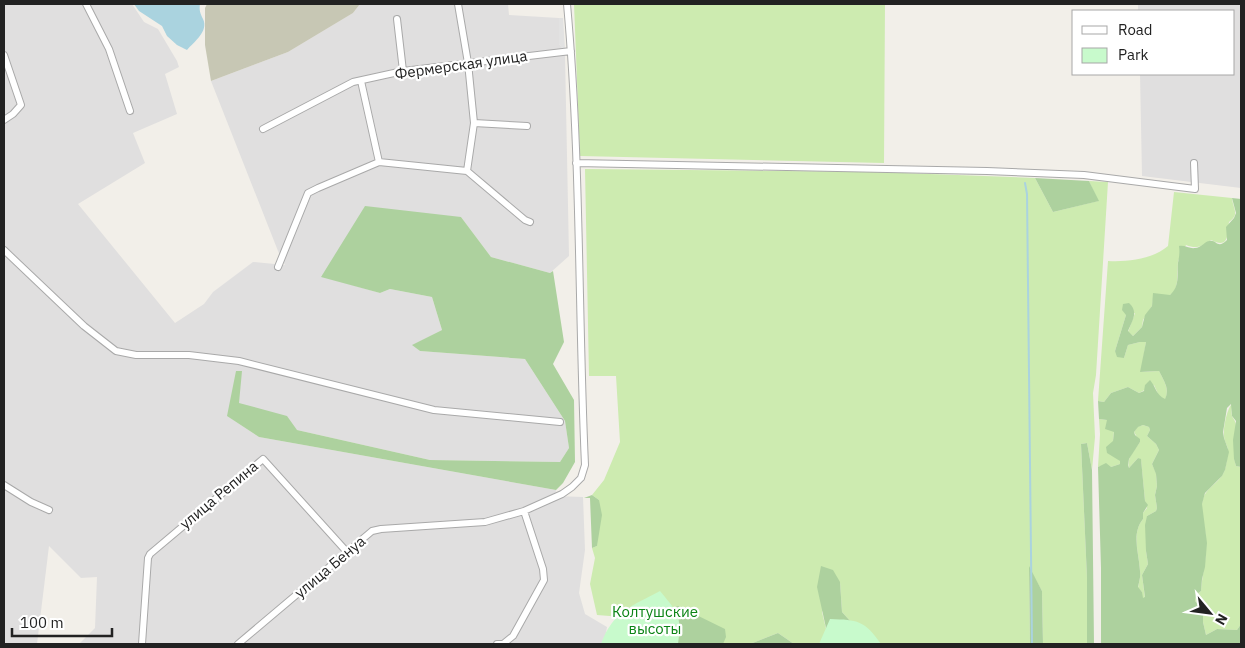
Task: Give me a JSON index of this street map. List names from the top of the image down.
{
  "streets": {
    "street": ["Фермерская улица", "улица Репина", "улица Бенуа"]
  },
  "crossings": [
    ["Фермерская улица", "улица Бенуа"],
    ["улица Репина", "улица Бенуа"]
  ],
  "parks": ["Колтушские высоты"],
  "legend": ["Road", "Park"],
  "scale_bar": "100 m",
  "north": "bottom right"
}
